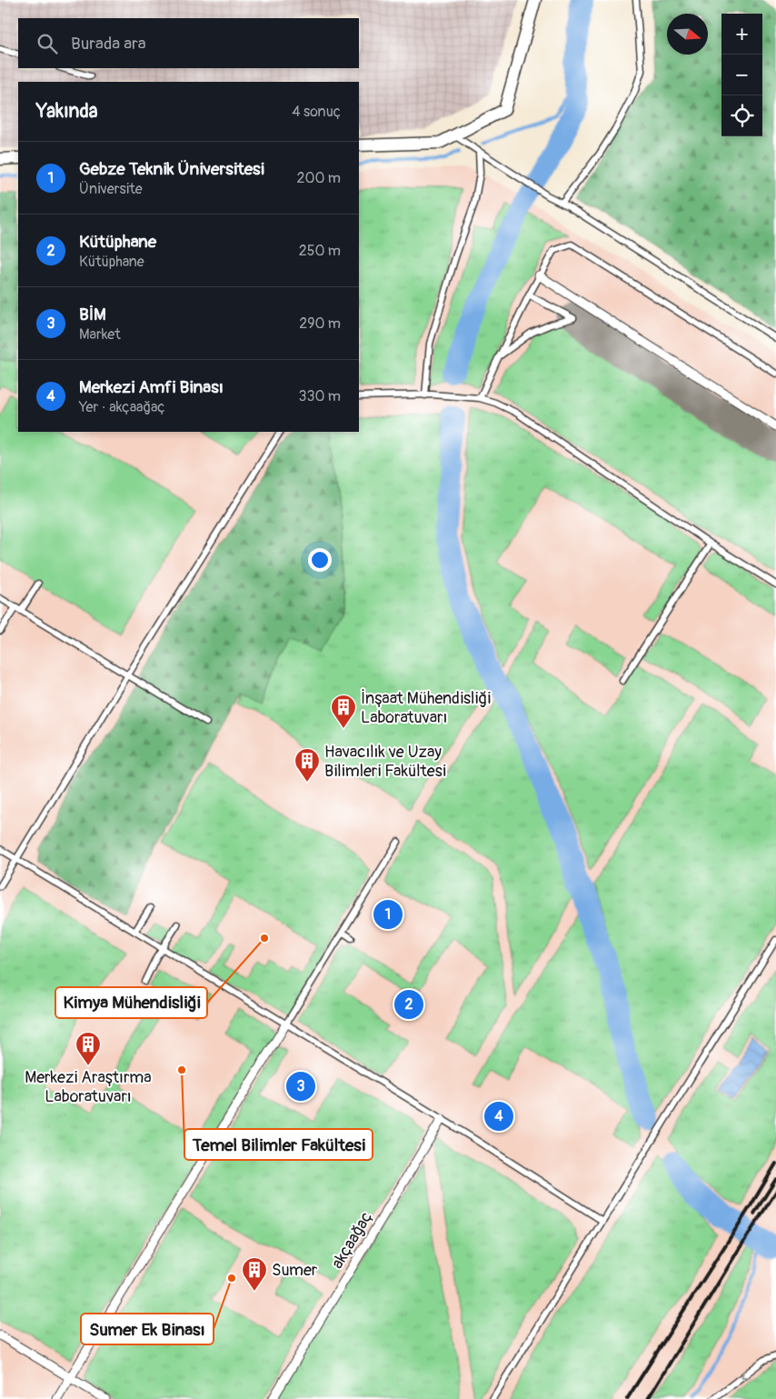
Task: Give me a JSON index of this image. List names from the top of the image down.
{
  "streets": {
    "street": ["akçaağaç"]
  },
  "places": {
    "building": [
      "İnşaat Mühendisliği Laboratuvarı",
      "Havacılık ve Uzay Bilimleri Fakültesi",
      "Merkezi Araştırma Laboratuvarı",
      "Sumer"
    ],
    "other": ["Kimya Mühendisliği", "Temel Bilimler Fakültesi", "Sumer Ek Binası"]
  },
  "north": "right",
  "page": {
    "map_buttons": ["+", "−"],
    "search": "Burada ara",
    "heading": ["Yakında", "4 sonuç"],
    "list": [
      {
        "mark": "1",
        "name": "Gebze Teknik Üniversitesi",
        "note": "Üniversite",
        "value": "200 m"
      },
      {
        "mark": "2",
        "name": "Kütüphane",
        "note": "Kütüphane",
        "value": "250 m"
      },
      {
        "mark": "3",
        "name": "BİM",
        "note": "Market",
        "value": "290 m"
      },
      {
        "mark": "4",
        "name": "Merkezi Amfi Binası",
        "note": "Yer · akçaağaç",
        "value": "330 m"
      }
    ],
    "pins": [
      "1",
      "2",
      "3",
      "4"
    ]
  }
}
